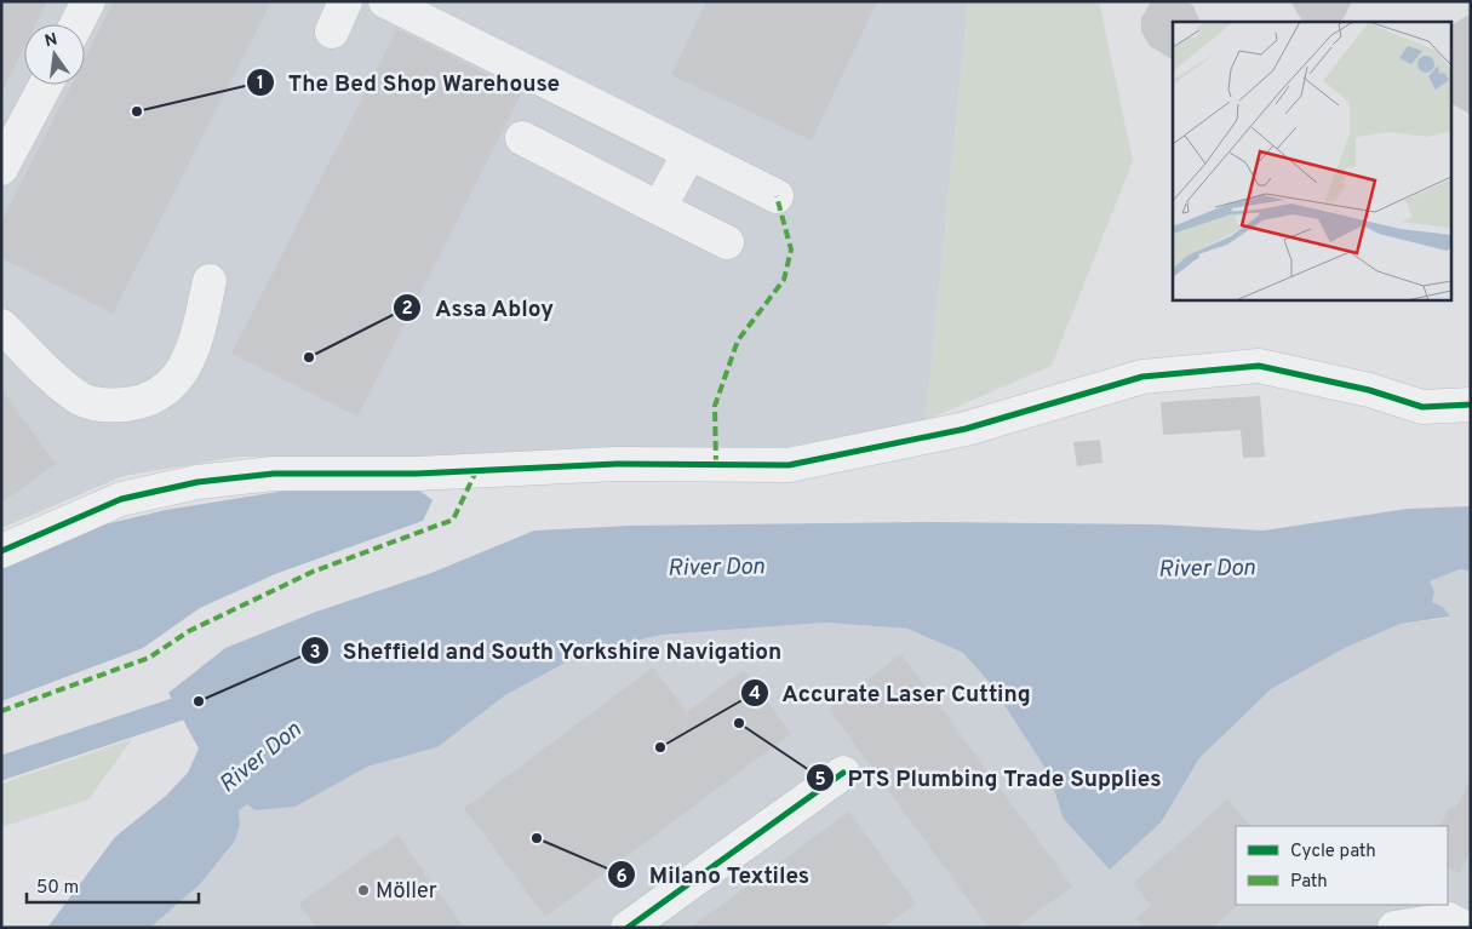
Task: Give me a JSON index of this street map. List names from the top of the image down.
{
  "water": ["River Don"],
  "places": [
    "The Bed Shop Warehouse",
    "Assa Abloy",
    "Sheffield and South Yorkshire Navigation",
    "PTS Plumbing Trade Supplies",
    "Accurate Laser Cutting",
    "Milano Textiles",
    "Möller"
  ],
  "legend": ["Cycle path", "Path"],
  "scale_bar": "50 m",
  "north": "top"
}
